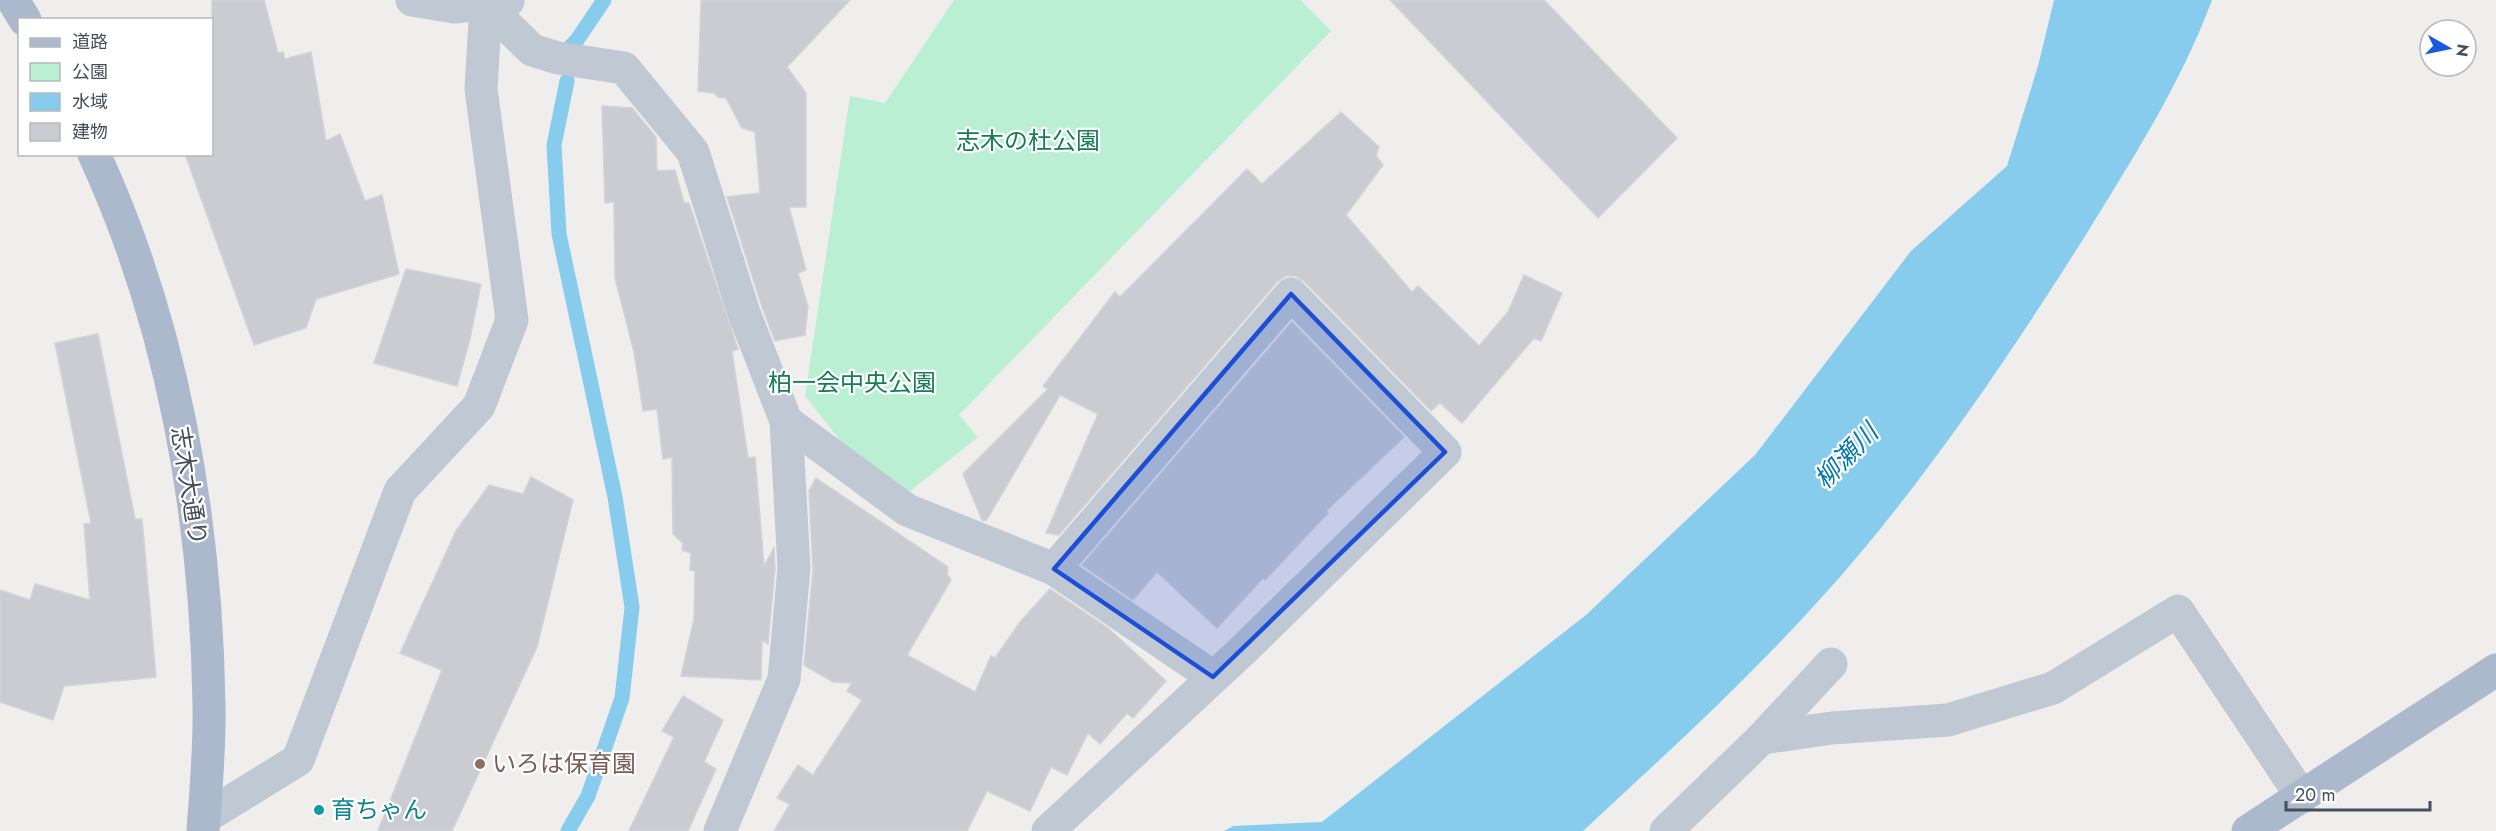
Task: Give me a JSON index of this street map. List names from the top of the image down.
{
  "streets": {
    "main road": ["志木大通り"]
  },
  "water": ["柳瀬川"],
  "parks": ["志木の杜公園", "柏一会中央公園"],
  "places": ["いろは保育園", "育ちゃん"],
  "legend": [
    "道路",
    "公園",
    "水域",
    "建物"
  ],
  "scale_bar": "20 m",
  "north": "right"
}
